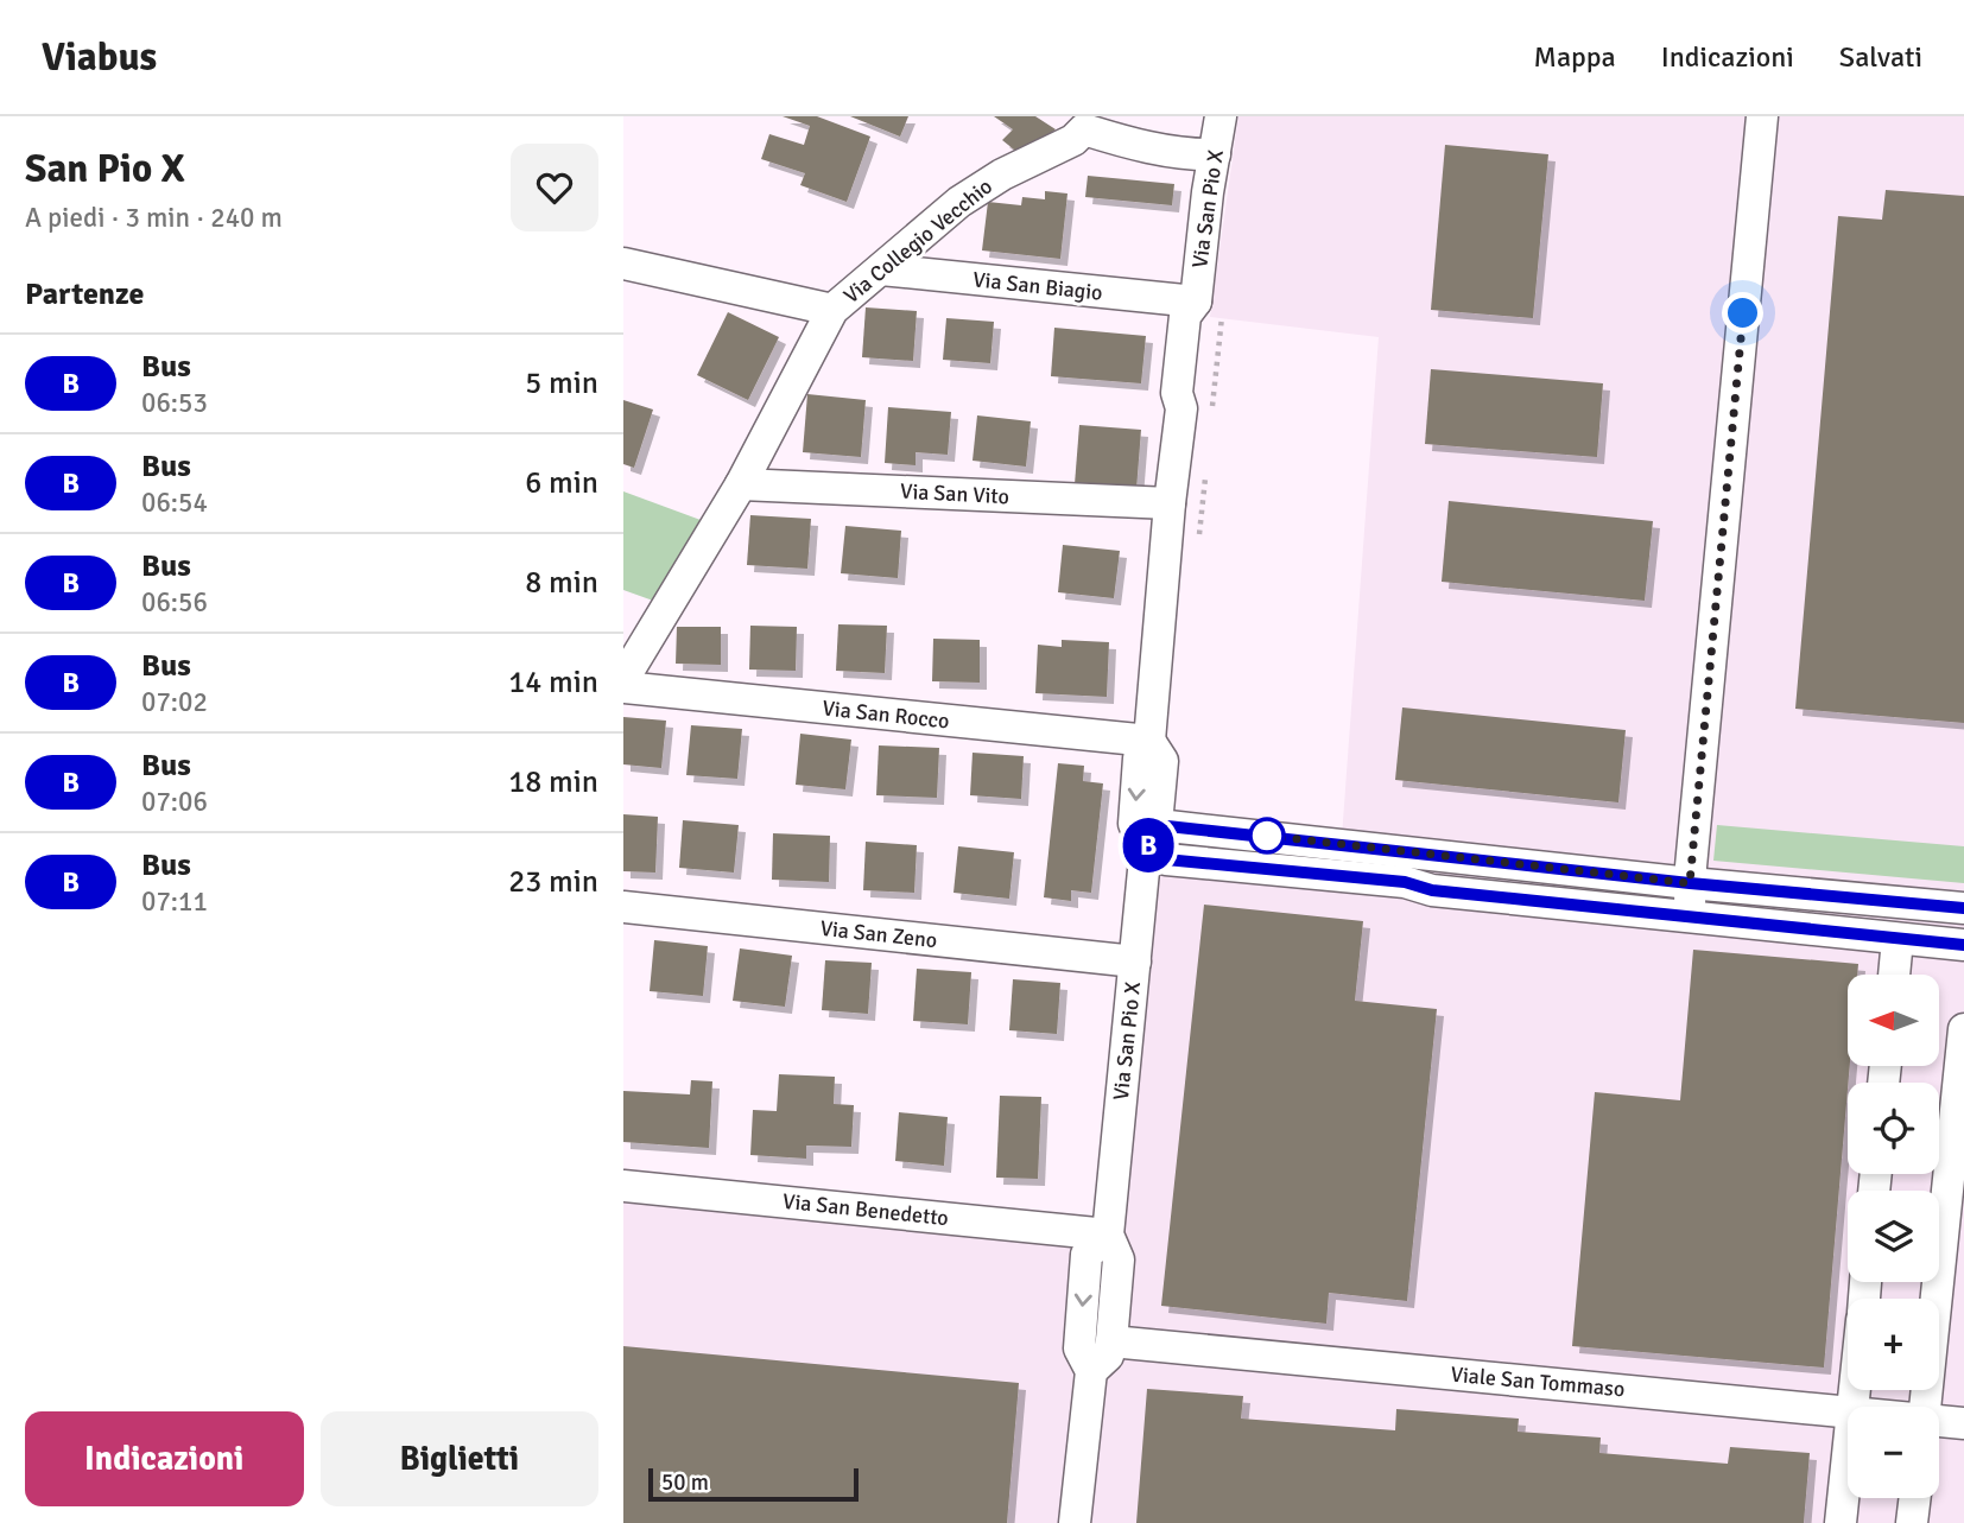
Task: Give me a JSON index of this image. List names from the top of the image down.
{
  "streets": {
    "street": [
      "Via San Pio X",
      "Via Collegio Vecchio",
      "Via San Biagio",
      "Via San Vito",
      "Via San Rocco",
      "Via San Zeno",
      "Via San Benedetto",
      "Viale San Tommaso"
    ]
  },
  "crossings": [
    ["Via San Pio X", "Via Collegio Vecchio"],
    ["Via San Pio X", "Via San Biagio"],
    ["Via San Pio X", "Via San Vito"],
    ["Via San Pio X", "Via San Rocco"],
    ["Via San Pio X", "Via San Zeno"],
    ["Via San Pio X", "Via San Benedetto"],
    ["Via San Pio X", "Viale San Tommaso"],
    ["Via Collegio Vecchio", "Via San Biagio"],
    ["Via Collegio Vecchio", "Via San Vito"]
  ],
  "lines": ["bus line B"],
  "scale_bar": "50 m",
  "north": "left",
  "page": {
    "header": "Viabus",
    "nav": ["Mappa", "Indicazioni", "Salvati"],
    "heading": [
      ["San Pio X", "A piedi · 3 min · 240 m"],
      "Partenze"
    ],
    "on_map": "B",
    "list": [
      {
        "mark": "B",
        "name": "Bus",
        "note": "06:53",
        "value": "5 min"
      },
      {
        "mark": "B",
        "name": "Bus",
        "note": "06:54",
        "value": "6 min"
      },
      {
        "mark": "B",
        "name": "Bus",
        "note": "06:56",
        "value": "8 min"
      },
      {
        "mark": "B",
        "name": "Bus",
        "note": "07:02",
        "value": "14 min"
      },
      {
        "mark": "B",
        "name": "Bus",
        "note": "07:06",
        "value": "18 min"
      },
      {
        "mark": "B",
        "name": "Bus",
        "note": "07:11",
        "value": "23 min"
      }
    ],
    "map_buttons": ["+", "−"],
    "buttons": ["Indicazioni", "Biglietti"],
    "scale": "50 m"
  }
}
